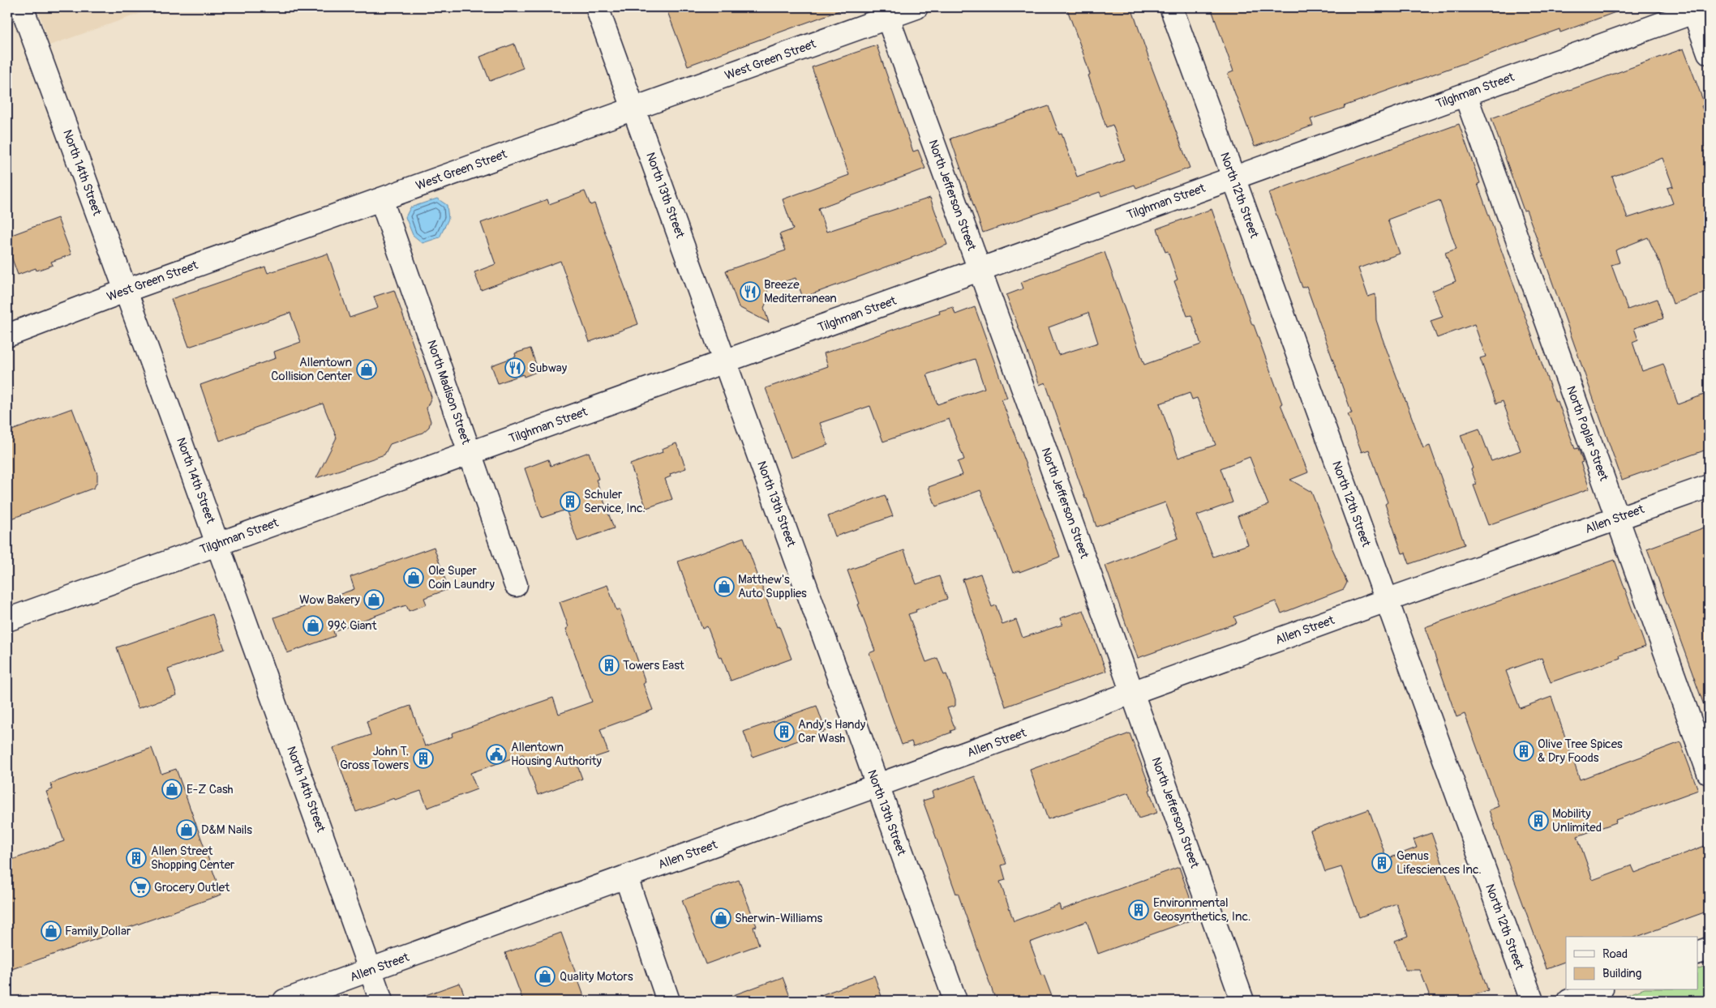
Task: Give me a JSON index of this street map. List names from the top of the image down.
{
  "streets": {
    "street": [
      "West Green Street",
      "Tilghman Street",
      "North 14th Street",
      "North 13th Street",
      "North Jefferson Street",
      "North 12th Street",
      "North Madison Street",
      "North Poplar Street",
      "Allen Street"
    ]
  },
  "crossings": [
    ["West Green Street", "North 14th Street"],
    ["West Green Street", "North 13th Street"],
    ["West Green Street", "North Jefferson Street"],
    ["West Green Street", "North Madison Street"],
    ["Tilghman Street", "North 14th Street"],
    ["Tilghman Street", "North 13th Street"],
    ["Tilghman Street", "North Jefferson Street"],
    ["Tilghman Street", "North 12th Street"],
    ["Tilghman Street", "North Madison Street"],
    ["Tilghman Street", "North Poplar Street"],
    ["North 14th Street", "Allen Street"],
    ["North 13th Street", "Allen Street"],
    ["North Jefferson Street", "Allen Street"],
    ["North 12th Street", "Allen Street"],
    ["North Poplar Street", "Allen Street"]
  ],
  "places": {
    "restaurant": ["Breeze Mediterranean", "Subway"],
    "shop": [
      "Allentown Collision Center",
      "Ole Super Coin Laundry",
      "Matthew's Auto Supplies",
      "Wow Bakery",
      "99¢ Giant",
      "E-Z Cash",
      "D&M Nails",
      "Sherwin-Williams",
      "Family Dollar",
      "Quality Motors"
    ],
    "building": [
      "Schuler Service, Inc.",
      "Towers East",
      "Andy’s Handy Car Wash",
      "Olive Tree Spices & Dry Foods",
      "John T. Gross Towers",
      "Mobility Unlimited",
      "Allen Street Shopping Center",
      "Genus Lifesciences Inc.",
      "Environmental Geosynthetics, Inc."
    ],
    "public building": ["Allentown Housing Authority"],
    "supermarket": ["Grocery Outlet"]
  },
  "legend": ["Road", "Building"]
}
